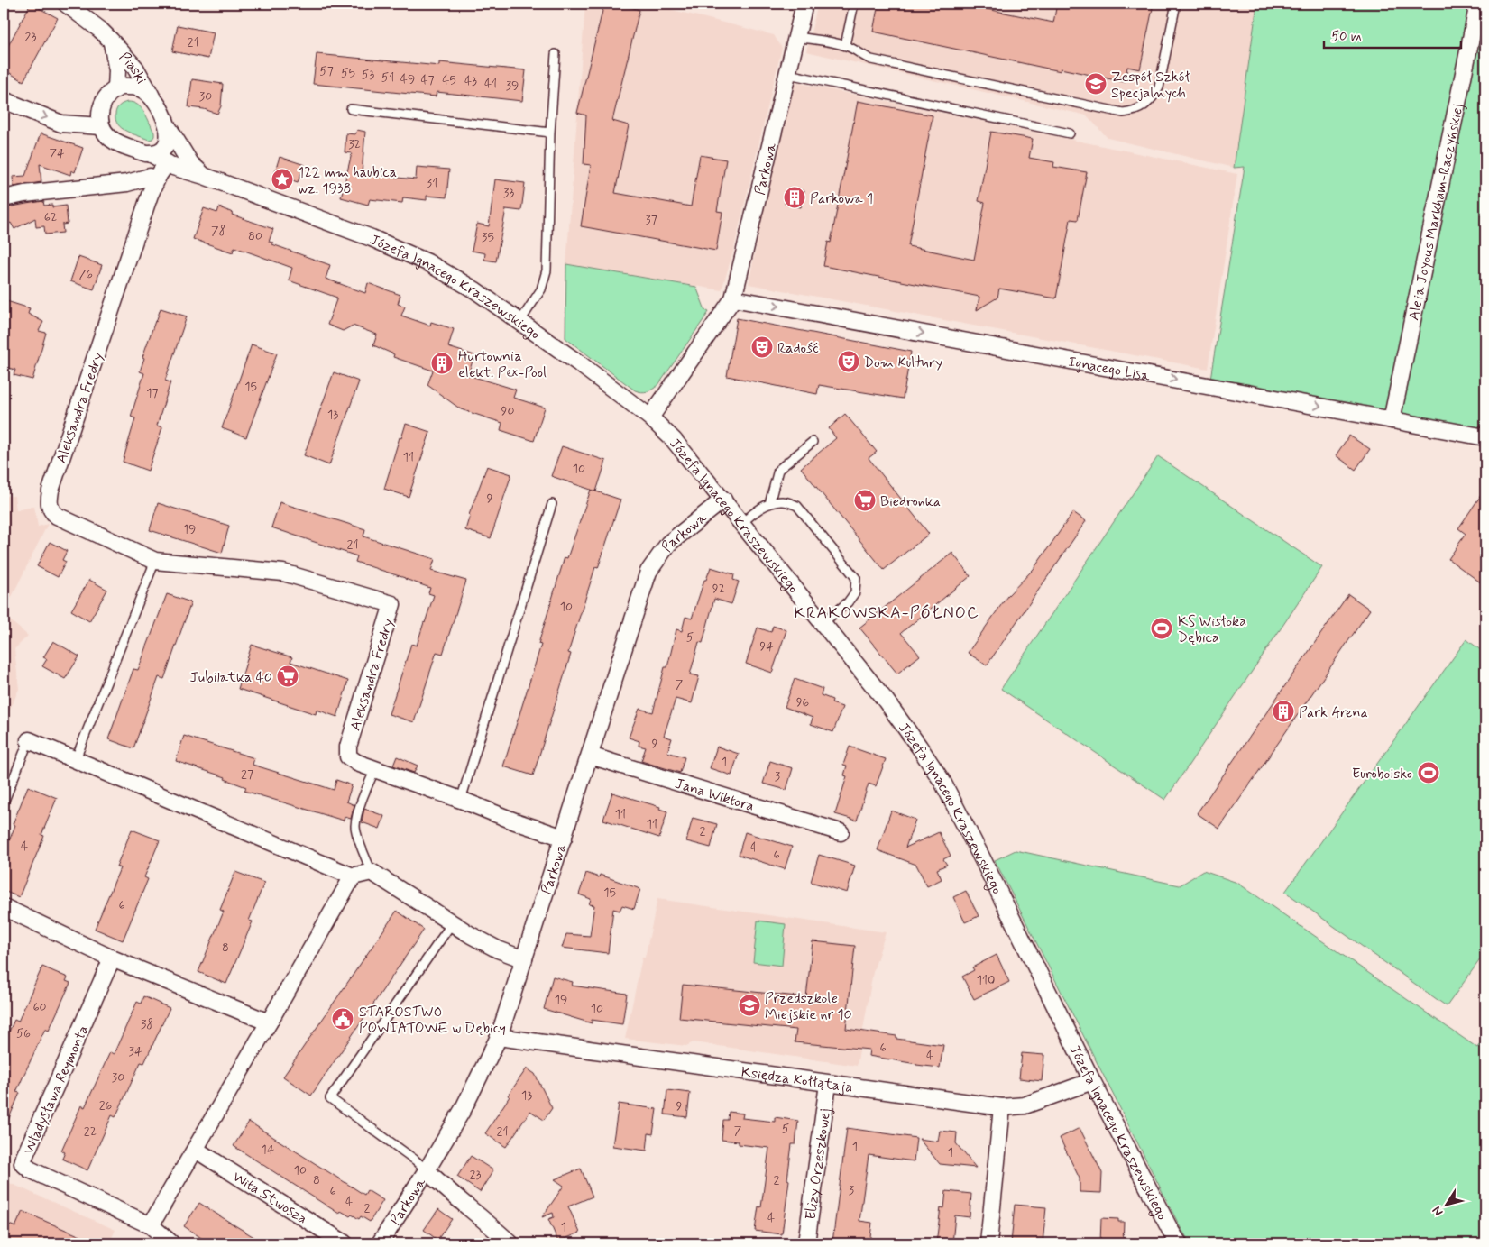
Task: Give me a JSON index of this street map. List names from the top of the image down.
{
  "streets": {
    "street": [
      "Piaski",
      "Parkowa",
      "Aleja Joyous Markham-Raczyńskiej",
      "Józefa Ignacego Kraszewskiego",
      "Ignacego Lisa",
      "Aleksandra Fredry",
      "Jana Wiktora",
      "Księdza Kołłątaja",
      "Władysława Reymonta",
      "Elizy Orzeszkowej",
      "Wita Stwosza"
    ]
  },
  "crossings": [
    ["Piaski", "Józefa Ignacego Kraszewskiego"],
    ["Parkowa", "Józefa Ignacego Kraszewskiego"],
    ["Parkowa", "Ignacego Lisa"],
    ["Parkowa", "Aleksandra Fredry"],
    ["Parkowa", "Jana Wiktora"],
    ["Parkowa", "Księdza Kołłątaja"],
    ["Aleja Joyous Markham-Raczyńskiej", "Ignacego Lisa"],
    ["Józefa Ignacego Kraszewskiego", "Księdza Kołłątaja"],
    ["Księdza Kołłątaja", "Elizy Orzeszkowej"]
  ],
  "one_way": ["Ignacego Lisa"],
  "districts": ["KRAKOWSKA-PÓŁNOC"],
  "places": {
    "school or university": ["Zespół Szkół Specjalnych", "Przedszkole Miejskie nr 10"],
    "place": ["122 mm haubica wz. 1938"],
    "building": ["Parkowa 1", "Hurtownia elekt. Pex-Pool", "Park Arena"],
    "theatre": ["Radość", "Dom Kultury"],
    "supermarket": ["Biedronka", "Jubilatka 40"],
    "sports": ["KS Wisłoka Dębica", "Euroboisko"],
    "public building": ["STAROSTWO POWIATOWE w Dębicy"]
  },
  "house_numbers": [
    "23",
    "21",
    "57",
    "55",
    "53",
    "51",
    "49",
    "47",
    "45",
    "43",
    "41",
    "39",
    "30",
    "32",
    "74",
    "31",
    "33",
    "62",
    "37",
    "78",
    "80",
    "35",
    "76",
    "15",
    "17",
    "90",
    "13",
    "11",
    "10",
    "9",
    "19",
    "21",
    "92",
    "10",
    "5",
    "94",
    "7",
    "96",
    "9",
    "1",
    "27",
    "3",
    "11",
    "11",
    "2",
    "4",
    "4",
    "6",
    "15",
    "6",
    "8",
    "110",
    "19",
    "60",
    "10",
    "38",
    "56",
    "6",
    "34",
    "4",
    "30",
    "13",
    "26",
    "9",
    "5",
    "7",
    "22",
    "21",
    "1",
    "14",
    "1",
    "10",
    "23",
    "8",
    "2",
    "3",
    "6",
    "4",
    "2",
    "4",
    "1"
  ],
  "scale_bar": "50 m",
  "north": "bottom left"
}
